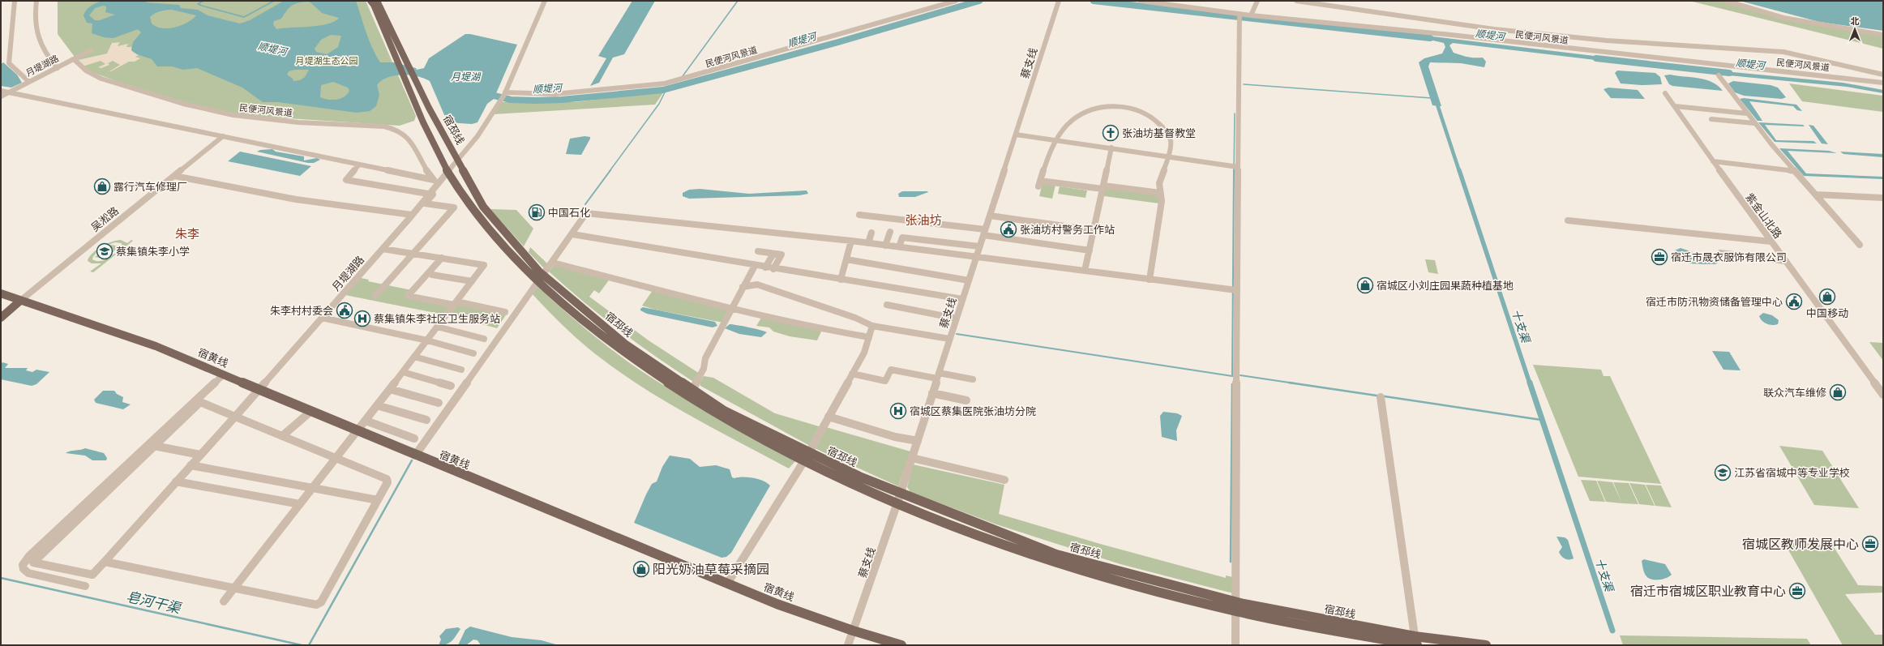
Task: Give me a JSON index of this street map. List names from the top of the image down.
{
  "streets": {
    "main road": ["宿邳线", "吴淞路", "宿黄线"],
    "street": [
      "民便河风景道",
      "蔡支线",
      "月堤湖路",
      "紫金山北路"
    ]
  },
  "crossings": [
    ["民便河风景道", "月堤湖路"],
    ["蔡支线", "宿邳线"],
    ["蔡支线", "宿黄线"],
    ["月堤湖路", "宿邳线"],
    ["月堤湖路", "宿黄线"],
    ["吴淞路", "宿黄线"]
  ],
  "districts": ["张油坊", "朱李"],
  "water": [
    "顺堤河",
    "月堤湖",
    "十支渠",
    "皂河干渠"
  ],
  "parks": ["月堤湖生态公园"],
  "places": {
    "church": ["张油坊基督教堂"],
    "shop": [
      "露行汽车修理厂",
      "宿城区小刘庄园果蔬种植基地",
      "中国移动",
      "联众汽车维修",
      "阳光奶油草莓采摘园"
    ],
    "fuel station": ["中国石化"],
    "public building": ["张油坊村警务工作站", "宿迁市防汛物资储备管理中心", "朱李村村委会"],
    "school or university": ["蔡集镇朱李小学", "江苏省宿城中等专业学校"],
    "office": ["宿迁市晟衣服饰有限公司", "宿城区教师发展中心", "宿迁市宿城区职业教育中心"],
    "hospital": ["蔡集镇朱李社区卫生服务站", "宿城区蔡集医院张油坊分院"]
  },
  "north": "top"
}
